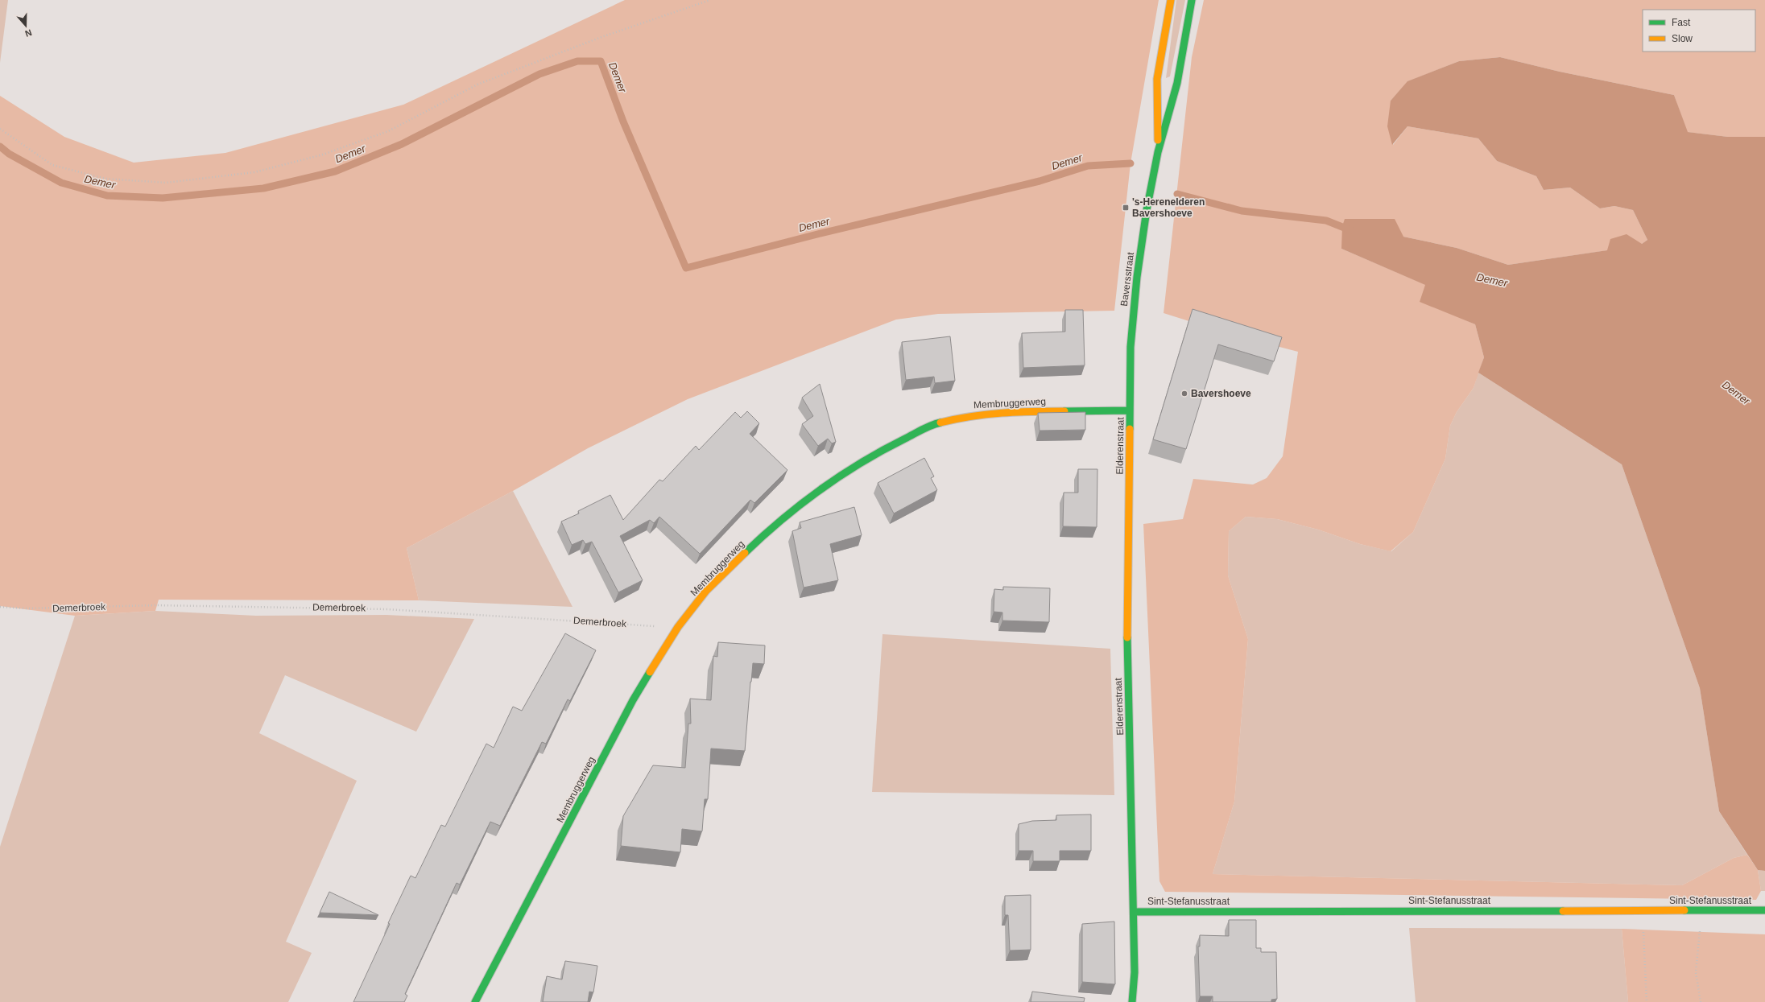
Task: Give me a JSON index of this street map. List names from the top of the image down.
{
  "streets": {
    "street": [
      "Baversstraat",
      "Membruggerweg",
      "Elderenstraat",
      "Sint-Stefanusstraat"
    ],
    "path": ["Demerbroek"]
  },
  "crossings": [
    ["Baversstraat", "Membruggerweg"],
    ["Baversstraat", "Elderenstraat"],
    ["Membruggerweg", "Elderenstraat"],
    ["Membruggerweg", "Demerbroek"],
    ["Elderenstraat", "Sint-Stefanusstraat"]
  ],
  "water": ["Demer"],
  "places": {
    "transit": ["'s-Herenelderen Bavershoeve"],
    "other": ["Bavershoeve"]
  },
  "legend": ["Fast", "Slow"],
  "north": "bottom"
}
